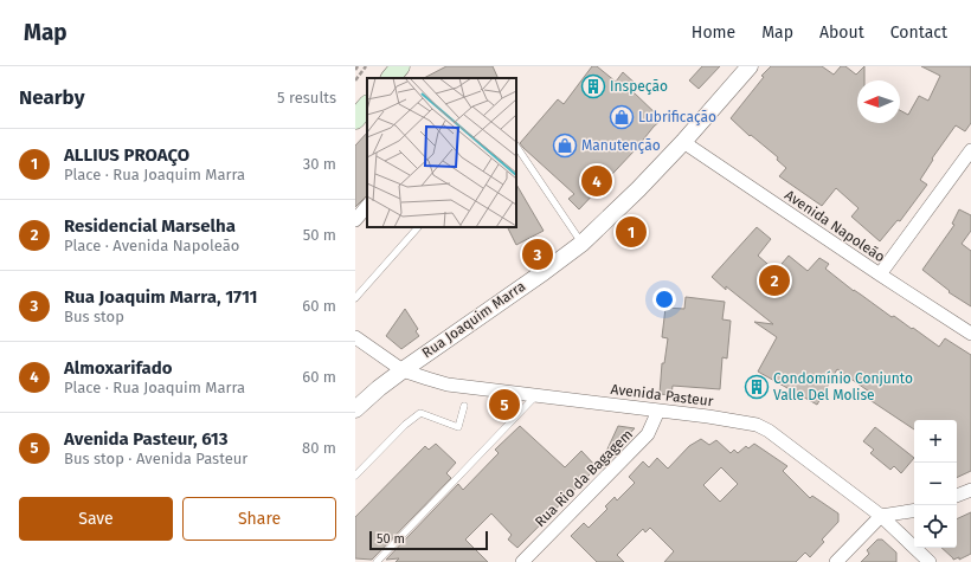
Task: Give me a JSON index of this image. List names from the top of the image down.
{
  "streets": {
    "street": [
      "Avenida Napoleão",
      "Rua Joaquim Marra",
      "Avenida Pasteur",
      "Rua Rio da Bagagem"
    ]
  },
  "crossings": [
    ["Avenida Napoleão", "Rua Joaquim Marra"],
    ["Rua Joaquim Marra", "Avenida Pasteur"],
    ["Avenida Pasteur", "Rua Rio da Bagagem"]
  ],
  "places": {
    "building": ["Inspeção", "Condomínio Conjunto Valle Del Molise"],
    "shop": ["Lubrificação", "Manutenção"]
  },
  "scale_bar": "50 m",
  "north": "left",
  "page": {
    "header": "Map",
    "nav": [
      "Home",
      "Map",
      "About",
      "Contact"
    ],
    "heading": ["Nearby", "5 results"],
    "list": [
      {
        "mark": "1",
        "name": "ALLIUS PROAÇO",
        "note": "Place · Rua Joaquim Marra",
        "value": "30 m"
      },
      {
        "mark": "2",
        "name": "Residencial Marselha",
        "note": "Place · Avenida Napoleão",
        "value": "50 m"
      },
      {
        "mark": "3",
        "name": "Rua Joaquim Marra, 1711",
        "note": "Bus stop",
        "value": "60 m"
      },
      {
        "mark": "4",
        "name": "Almoxarifado",
        "note": "Place · Rua Joaquim Marra",
        "value": "60 m"
      },
      {
        "mark": "5",
        "name": "Avenida Pasteur, 613",
        "note": "Bus stop · Avenida Pasteur",
        "value": "80 m"
      }
    ],
    "pins": [
      "4",
      "1",
      "3",
      "2",
      "5"
    ],
    "map_buttons": ["+", "−"],
    "buttons": ["Save", "Share"],
    "scale": "50 m"
  }
}
